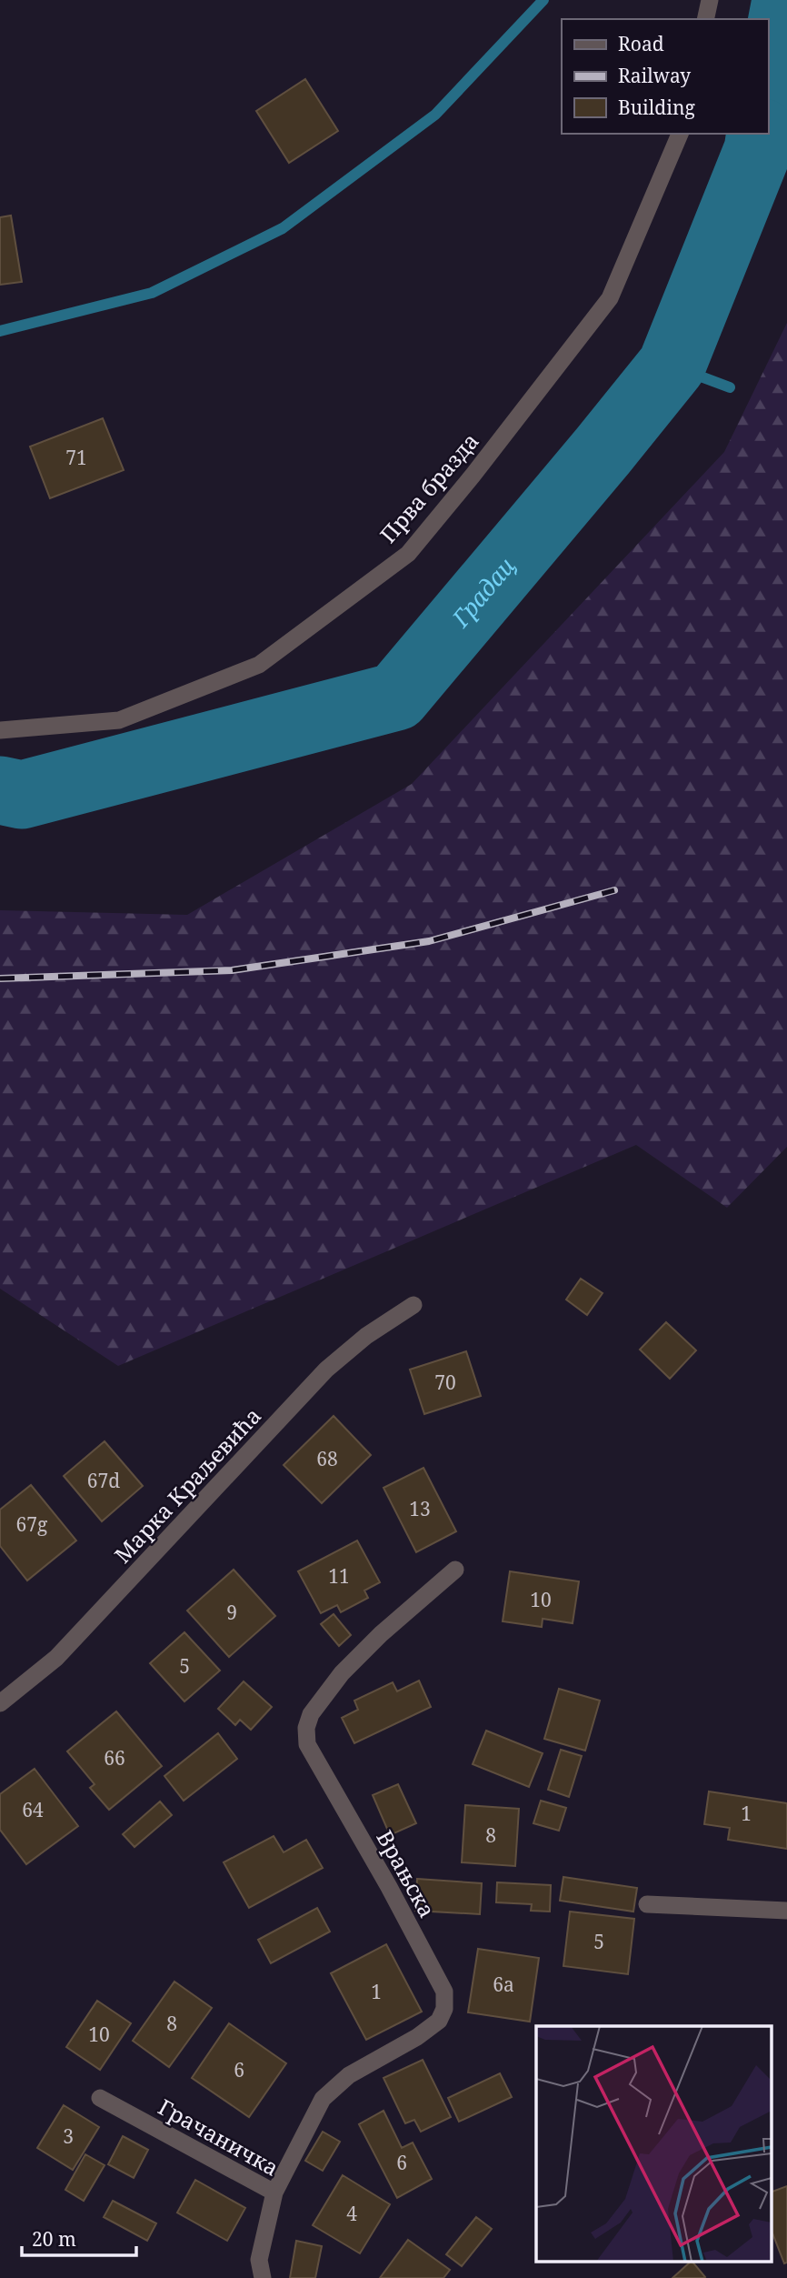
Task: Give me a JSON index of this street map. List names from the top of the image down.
{
  "streets": {
    "street": [
      "Прва бразда",
      "Марка Краљевића",
      "Врањска",
      "Грачаничка"
    ]
  },
  "crossings": [
    ["Врањска", "Грачаничка"]
  ],
  "water": ["Градац"],
  "house_numbers": [
    "71",
    "70",
    "68",
    "67d",
    "13",
    "67g",
    "11",
    "10",
    "9",
    "5",
    "66",
    "64",
    "1",
    "8",
    "5",
    "6a",
    "1",
    "8",
    "10",
    "6",
    "3",
    "6",
    "4"
  ],
  "legend": ["Road", "Railway", "Building"],
  "scale_bar": "20 m"
}
